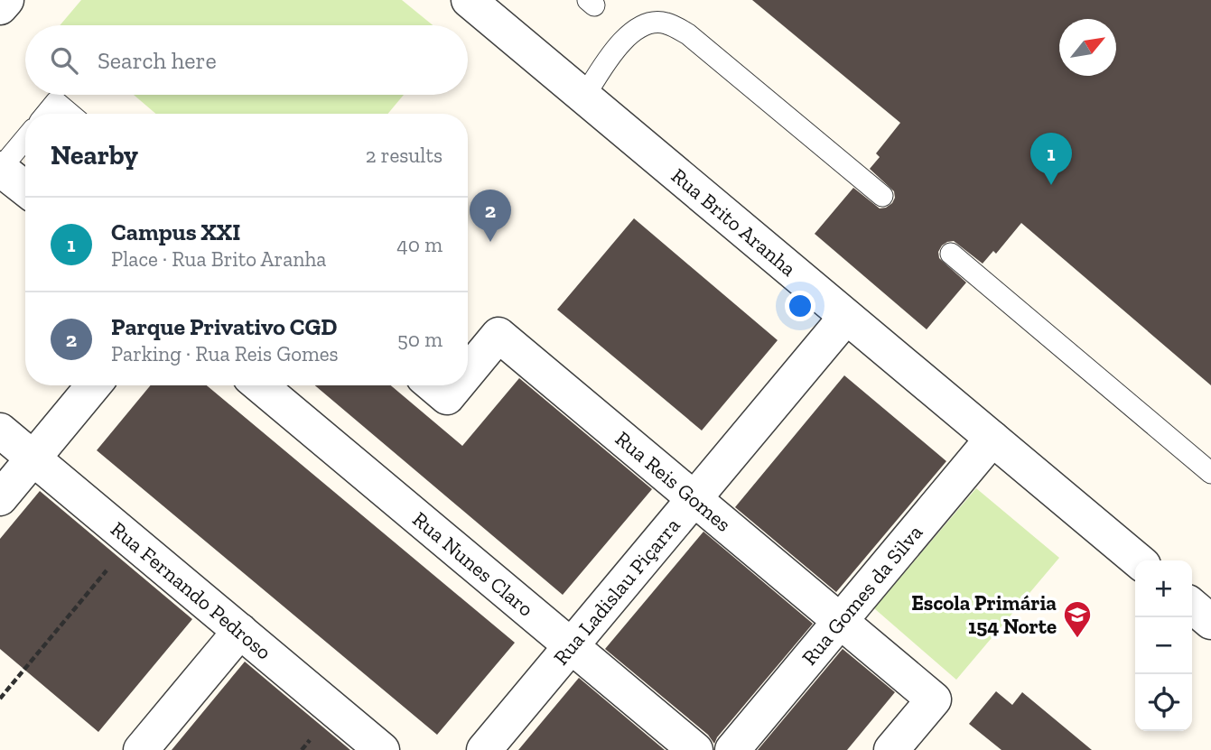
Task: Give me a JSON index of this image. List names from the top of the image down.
{
  "streets": {
    "street": [
      "Rua Brito Aranha",
      "Rua Reis Gomes",
      "Rua Nunes Claro",
      "Rua Fernando Pedroso",
      "Rua Ladislau Piçarra",
      "Rua Gomes da Silva"
    ]
  },
  "crossings": [
    ["Rua Brito Aranha", "Rua Ladislau Piçarra"],
    ["Rua Brito Aranha", "Rua Gomes da Silva"],
    ["Rua Reis Gomes", "Rua Ladislau Piçarra"],
    ["Rua Reis Gomes", "Rua Gomes da Silva"],
    ["Rua Nunes Claro", "Rua Ladislau Piçarra"]
  ],
  "places": {
    "school or university": ["Escola Primária 154 Norte"]
  },
  "north": "top right",
  "page": {
    "search": "Search here",
    "heading": ["Nearby", "2 results"],
    "pins": ["1", "2"],
    "list": [
      {
        "mark": "1",
        "name": "Campus XXI",
        "note": "Place · Rua Brito Aranha",
        "value": "40 m"
      },
      {
        "mark": "2",
        "name": "Parque Privativo CGD",
        "note": "Parking · Rua Reis Gomes",
        "value": "50 m"
      }
    ],
    "map_buttons": ["+", "−"]
  }
}
